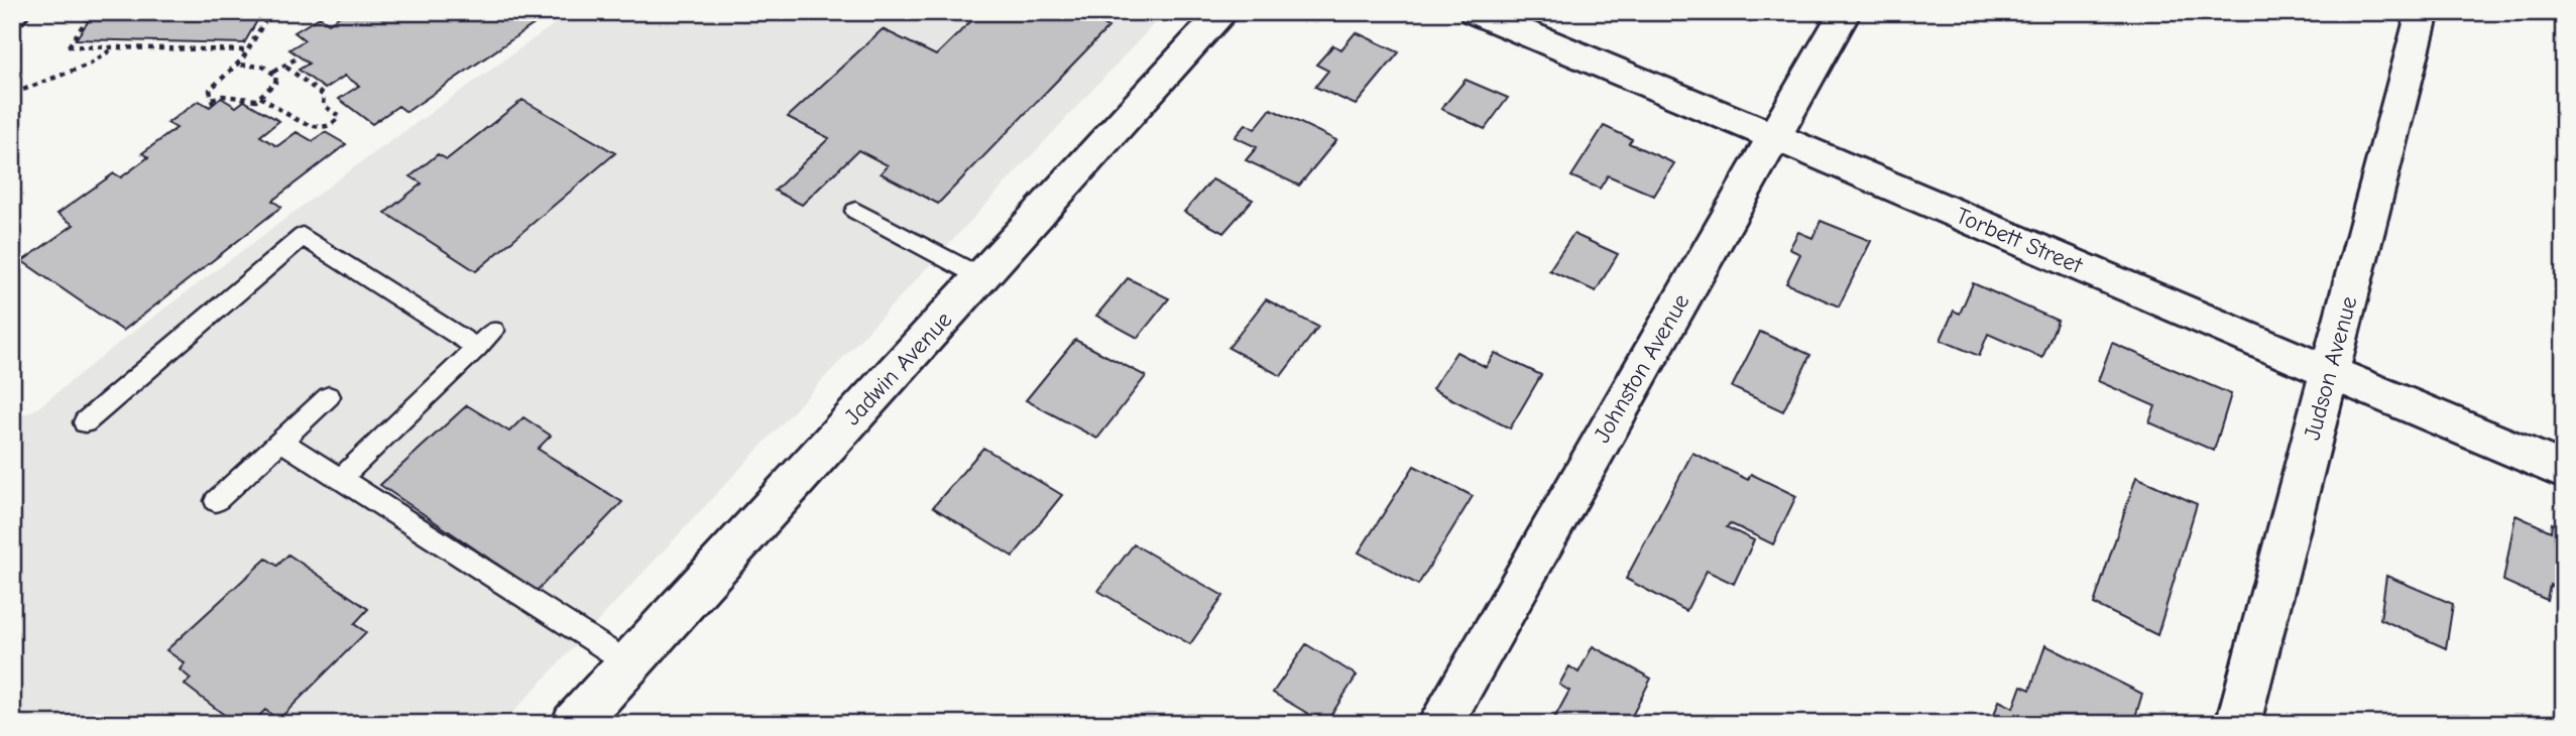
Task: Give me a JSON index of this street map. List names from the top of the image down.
{
  "streets": {
    "street": [
      "Torbett Street",
      "Jadwin Avenue",
      "Johnston Avenue",
      "Judson Avenue"
    ]
  },
  "crossings": [
    ["Torbett Street", "Johnston Avenue"],
    ["Torbett Street", "Judson Avenue"]
  ]
}
